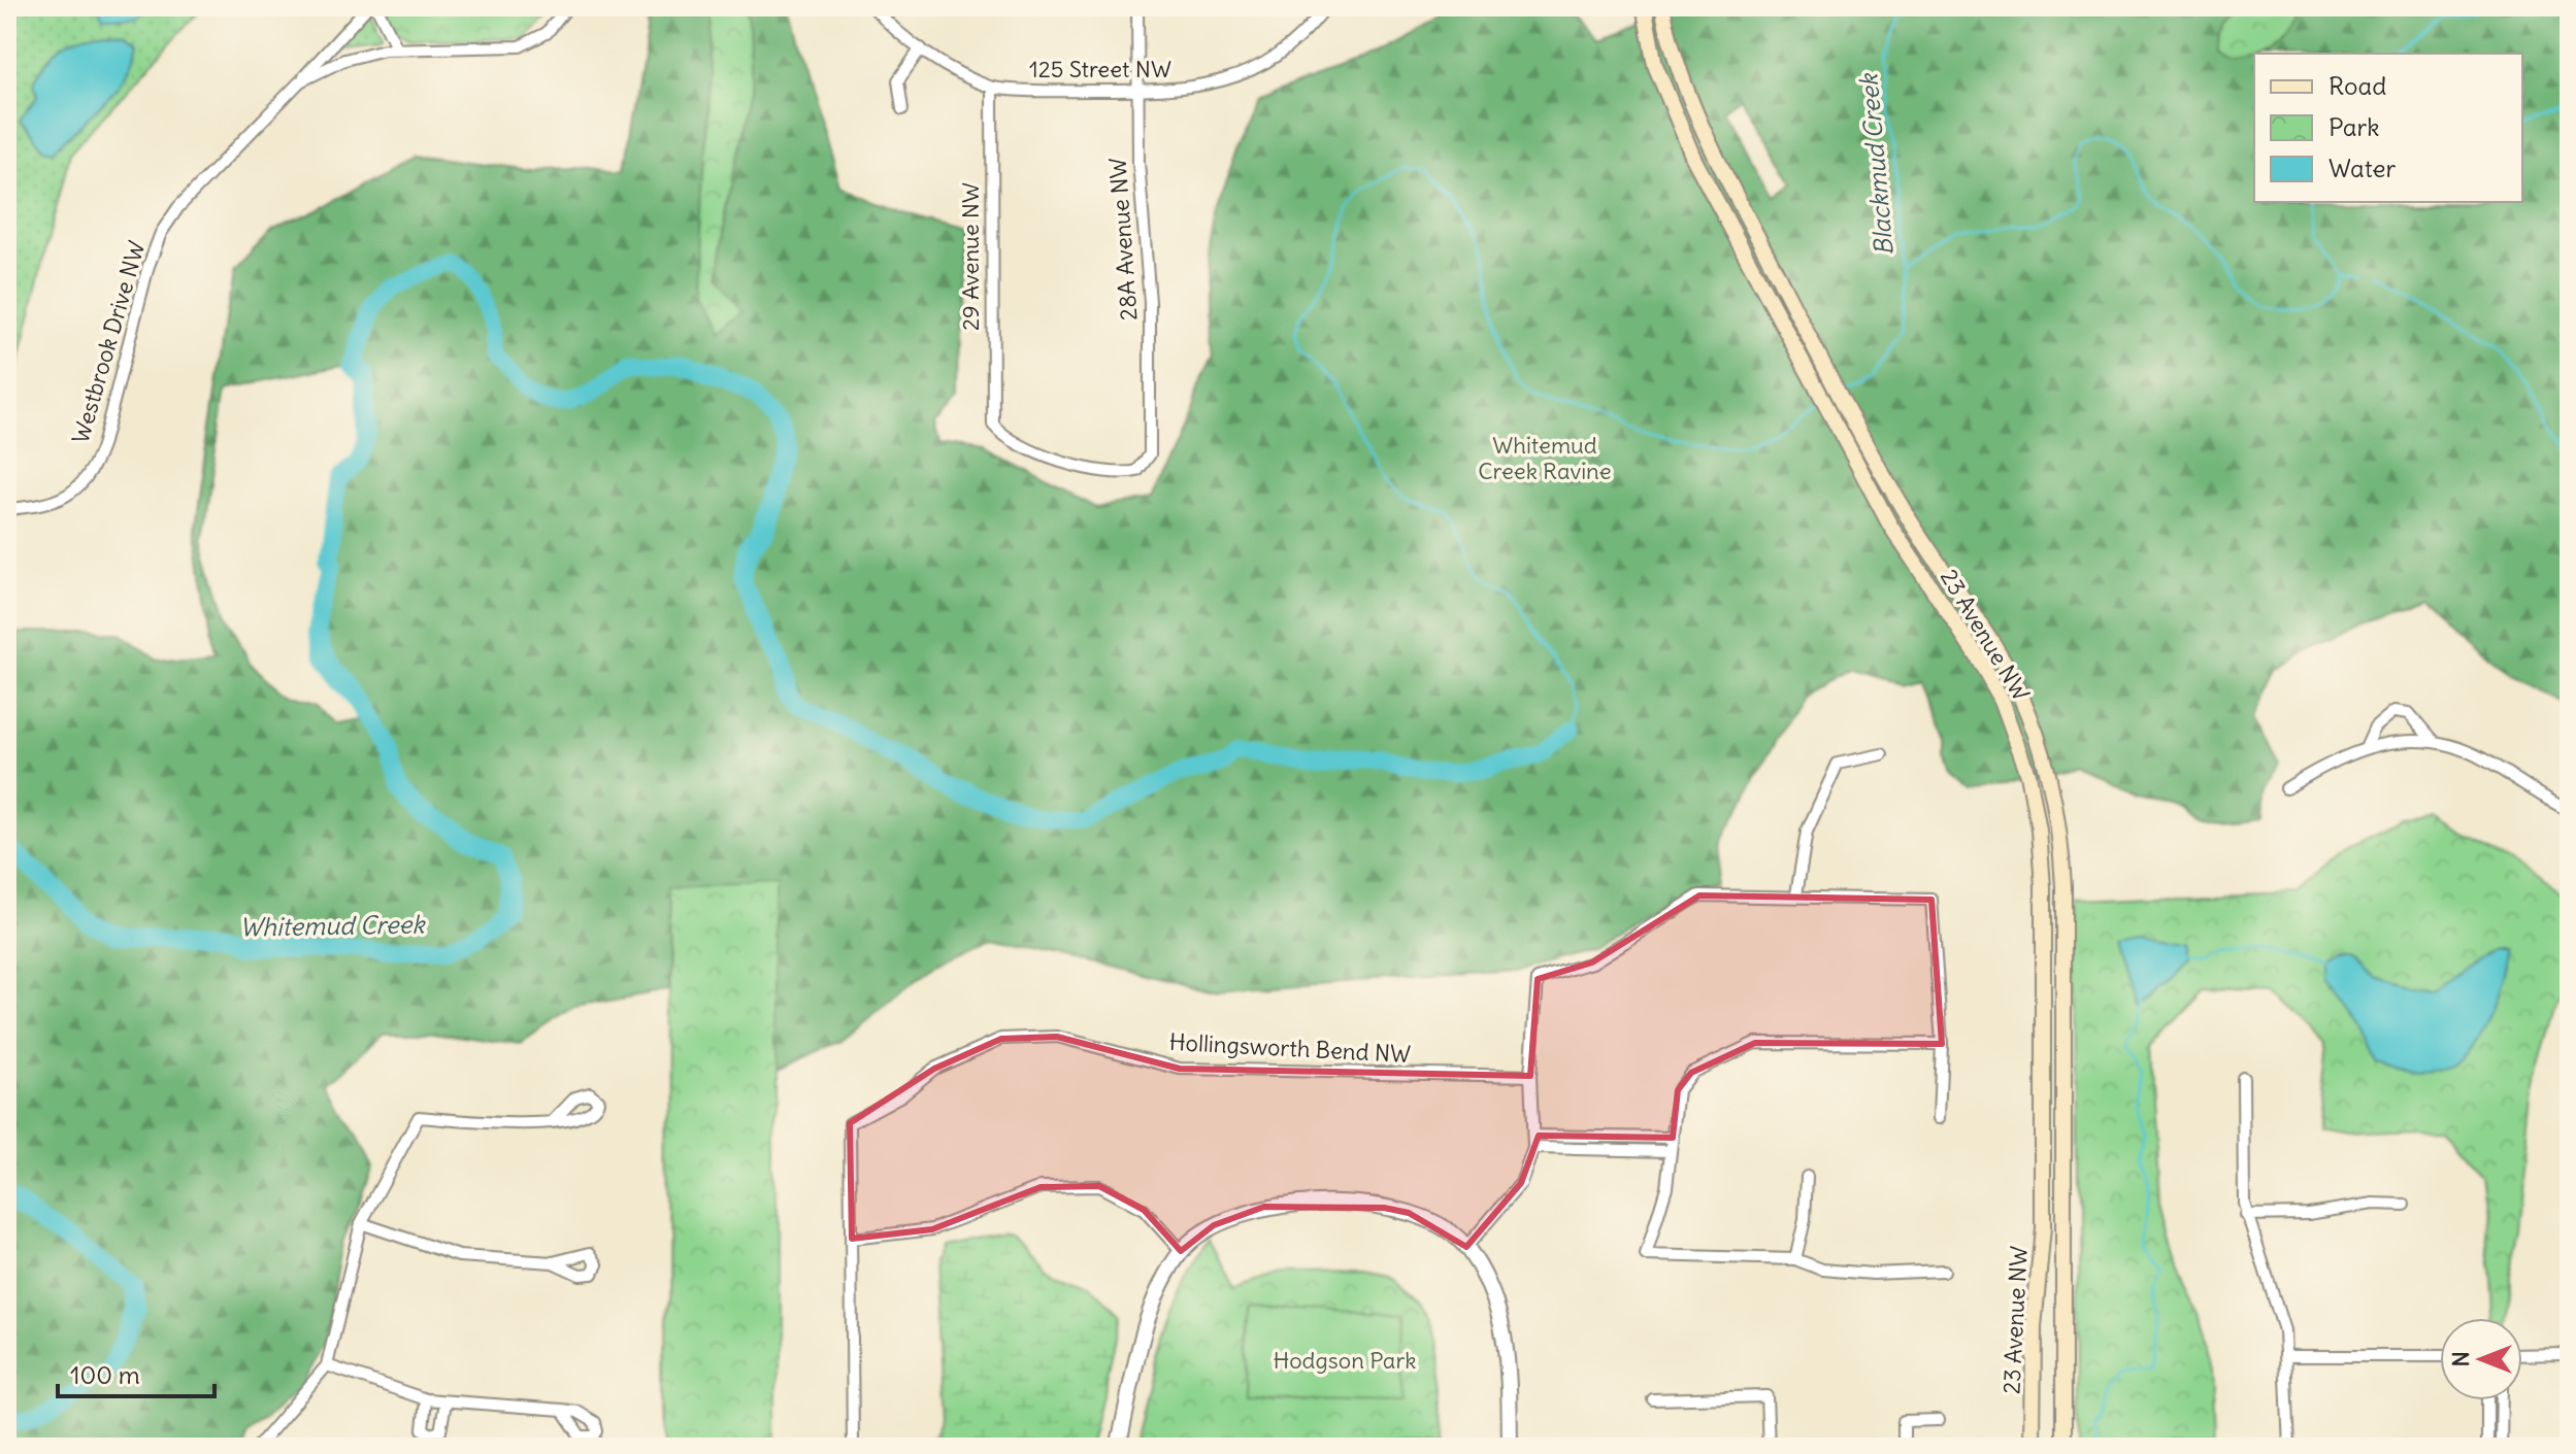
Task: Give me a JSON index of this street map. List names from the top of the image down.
{
  "streets": {
    "main road": ["23 Avenue NW"],
    "street": [
      "125 Street NW",
      "28A Avenue NW",
      "29 Avenue NW",
      "Westbrook Drive NW",
      "Hollingsworth Bend NW"
    ]
  },
  "crossings": [
    ["125 Street NW", "28A Avenue NW"],
    ["125 Street NW", "29 Avenue NW"],
    ["28A Avenue NW", "29 Avenue NW"]
  ],
  "water": ["Blackmud Creek", "Whitemud Creek"],
  "parks": ["Whitemud Creek Ravine", "Hodgson Park"],
  "legend": ["Road", "Park", "Water"],
  "scale_bar": "100 m",
  "north": "left"
}
